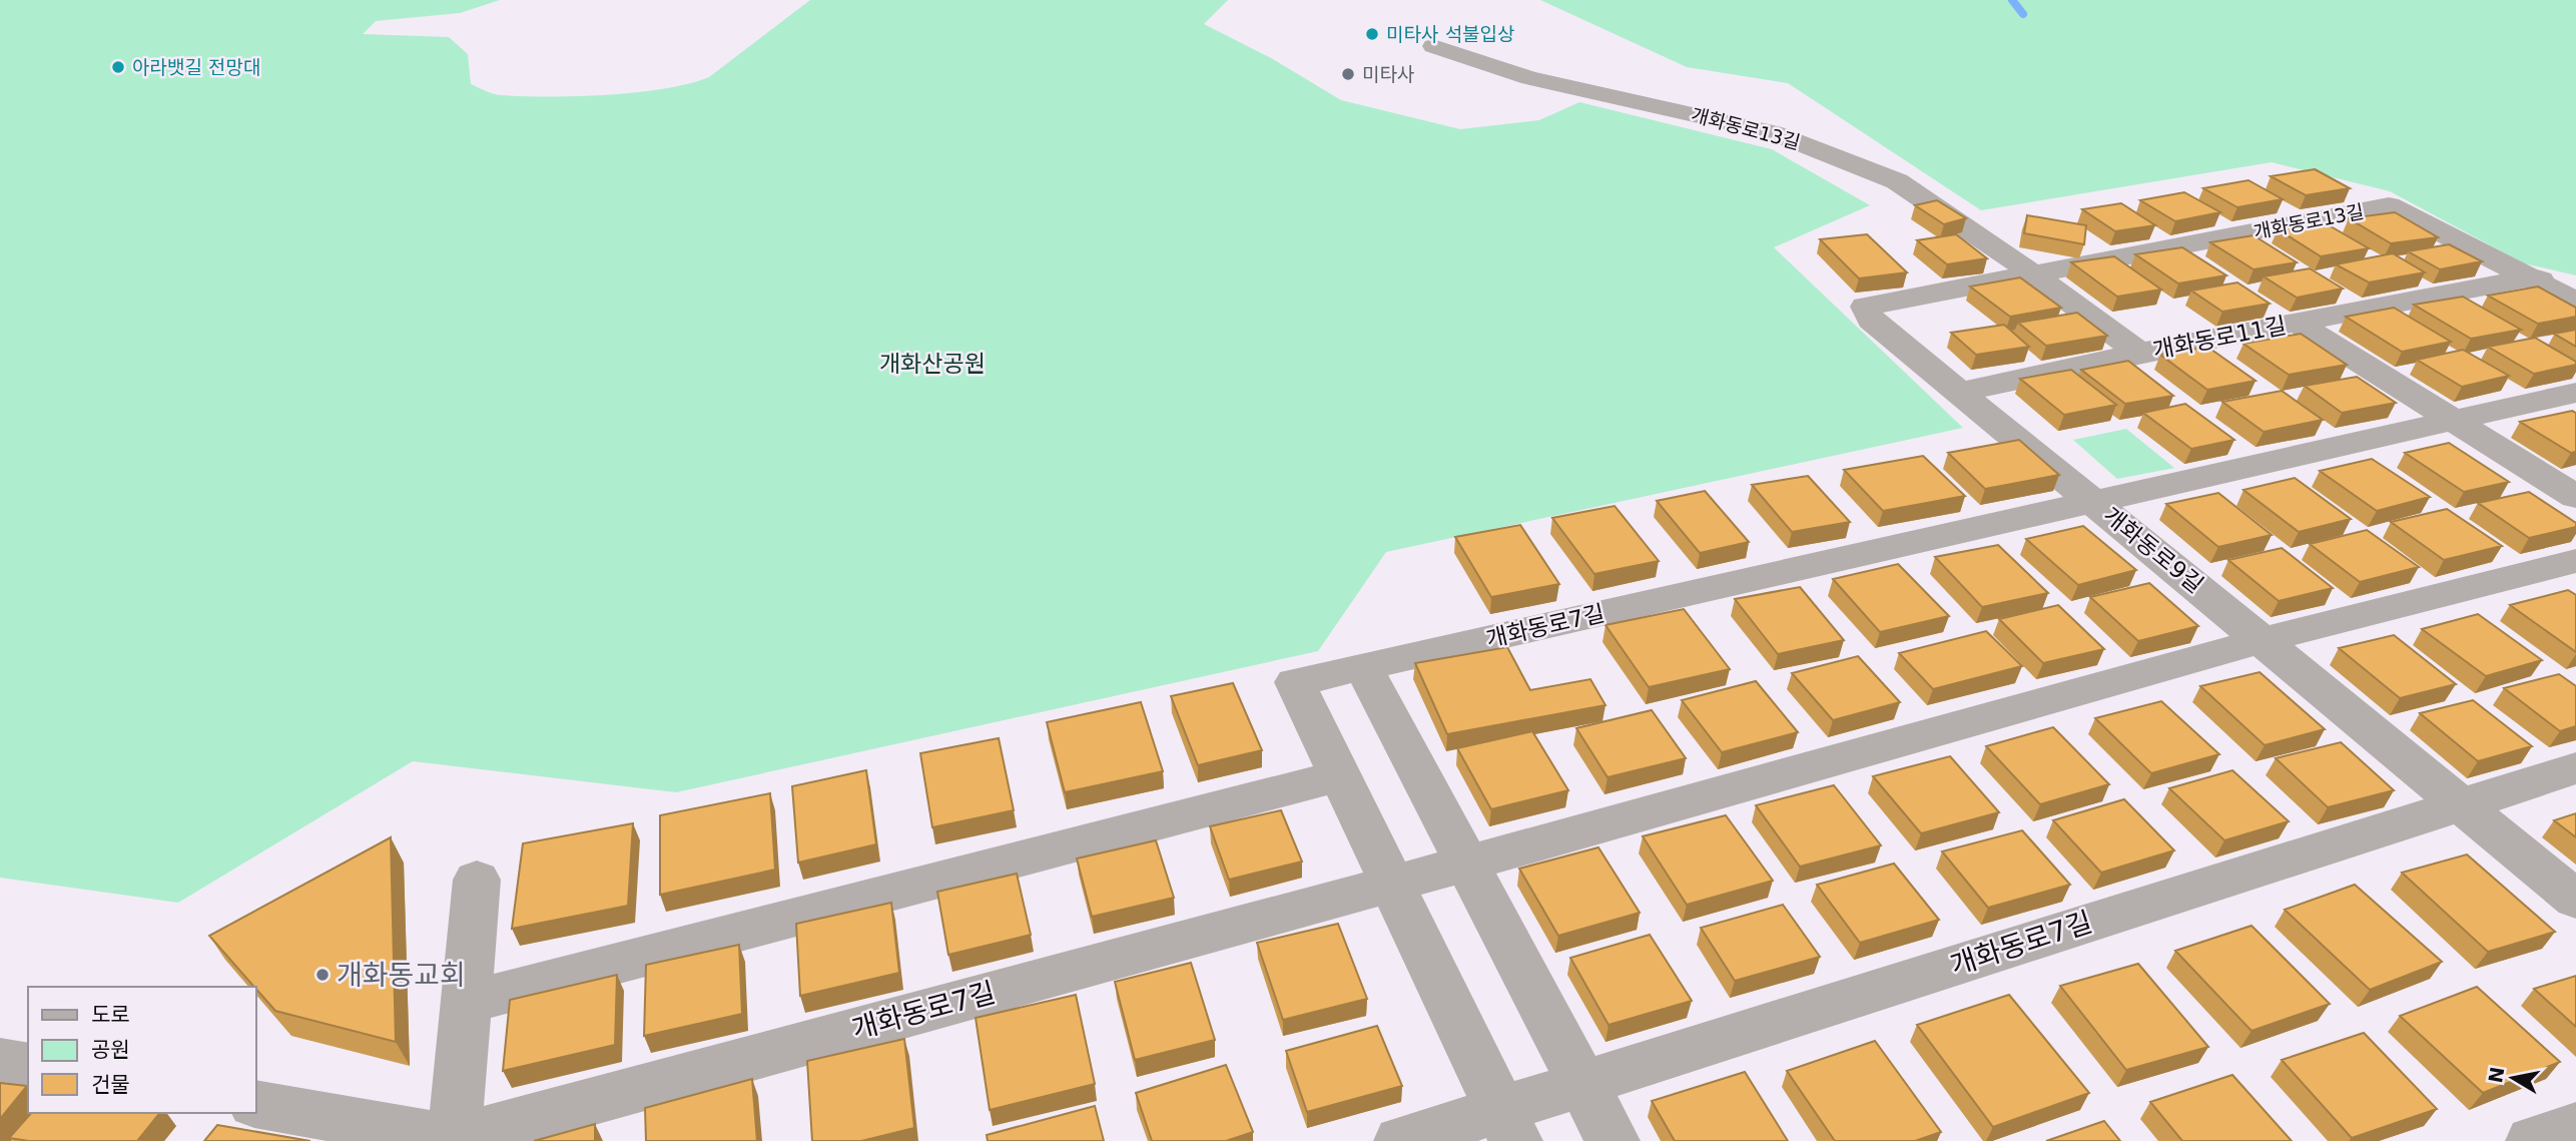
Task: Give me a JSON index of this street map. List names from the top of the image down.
{
  "streets": {
    "street": [
      "개화동로13길",
      "개화동로11길",
      "개화동로9길",
      "개화동로7길"
    ]
  },
  "crossings": [
    ["개화동로13길", "개화동로11길"],
    ["개화동로13길", "개화동로9길"],
    ["개화동로11길", "개화동로9길"],
    ["개화동로9길", "개화동로7길"]
  ],
  "parks": ["개화산공원"],
  "places": [
    "미타사 석불입상",
    "아라뱃길 전망대",
    "미타사",
    "개화동교회"
  ],
  "legend": ["도로", "공원", "건물"],
  "north": "left"
}
